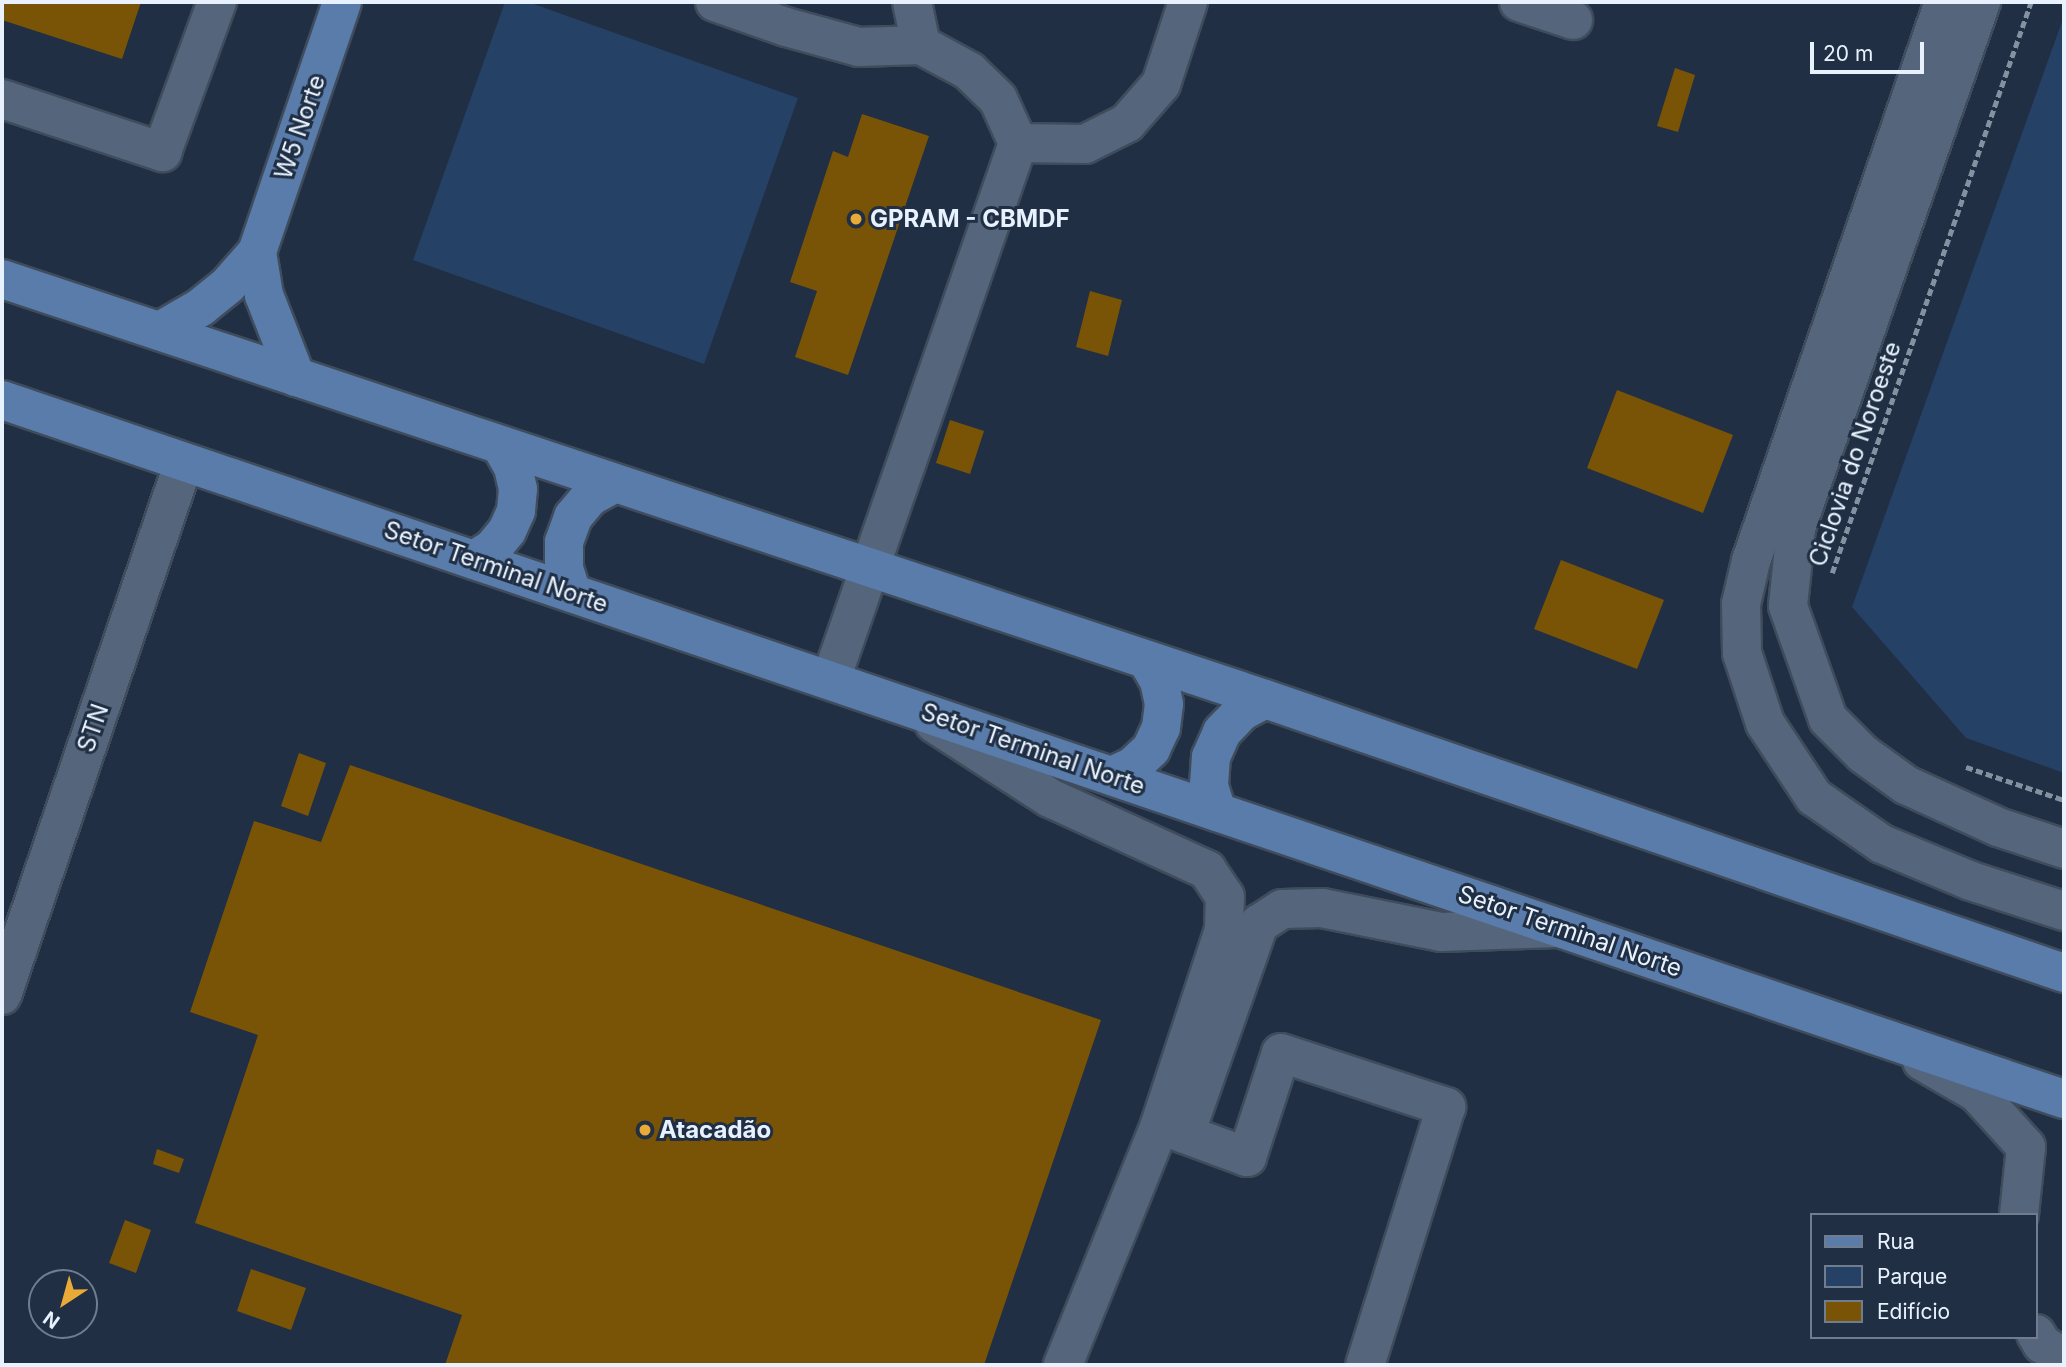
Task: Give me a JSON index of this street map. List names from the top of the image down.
{
  "streets": {
    "main road": ["W5 Norte", "Setor Terminal Norte"],
    "street": ["STN"],
    "path": ["Ciclovia do Noroeste"]
  },
  "crossings": [
    ["Setor Terminal Norte", "STN"]
  ],
  "places": ["GPRAM - CBMDF", "Atacadão"],
  "legend": ["Rua", "Parque", "Edifício"],
  "scale_bar": "20 m",
  "north": "bottom left"
}
